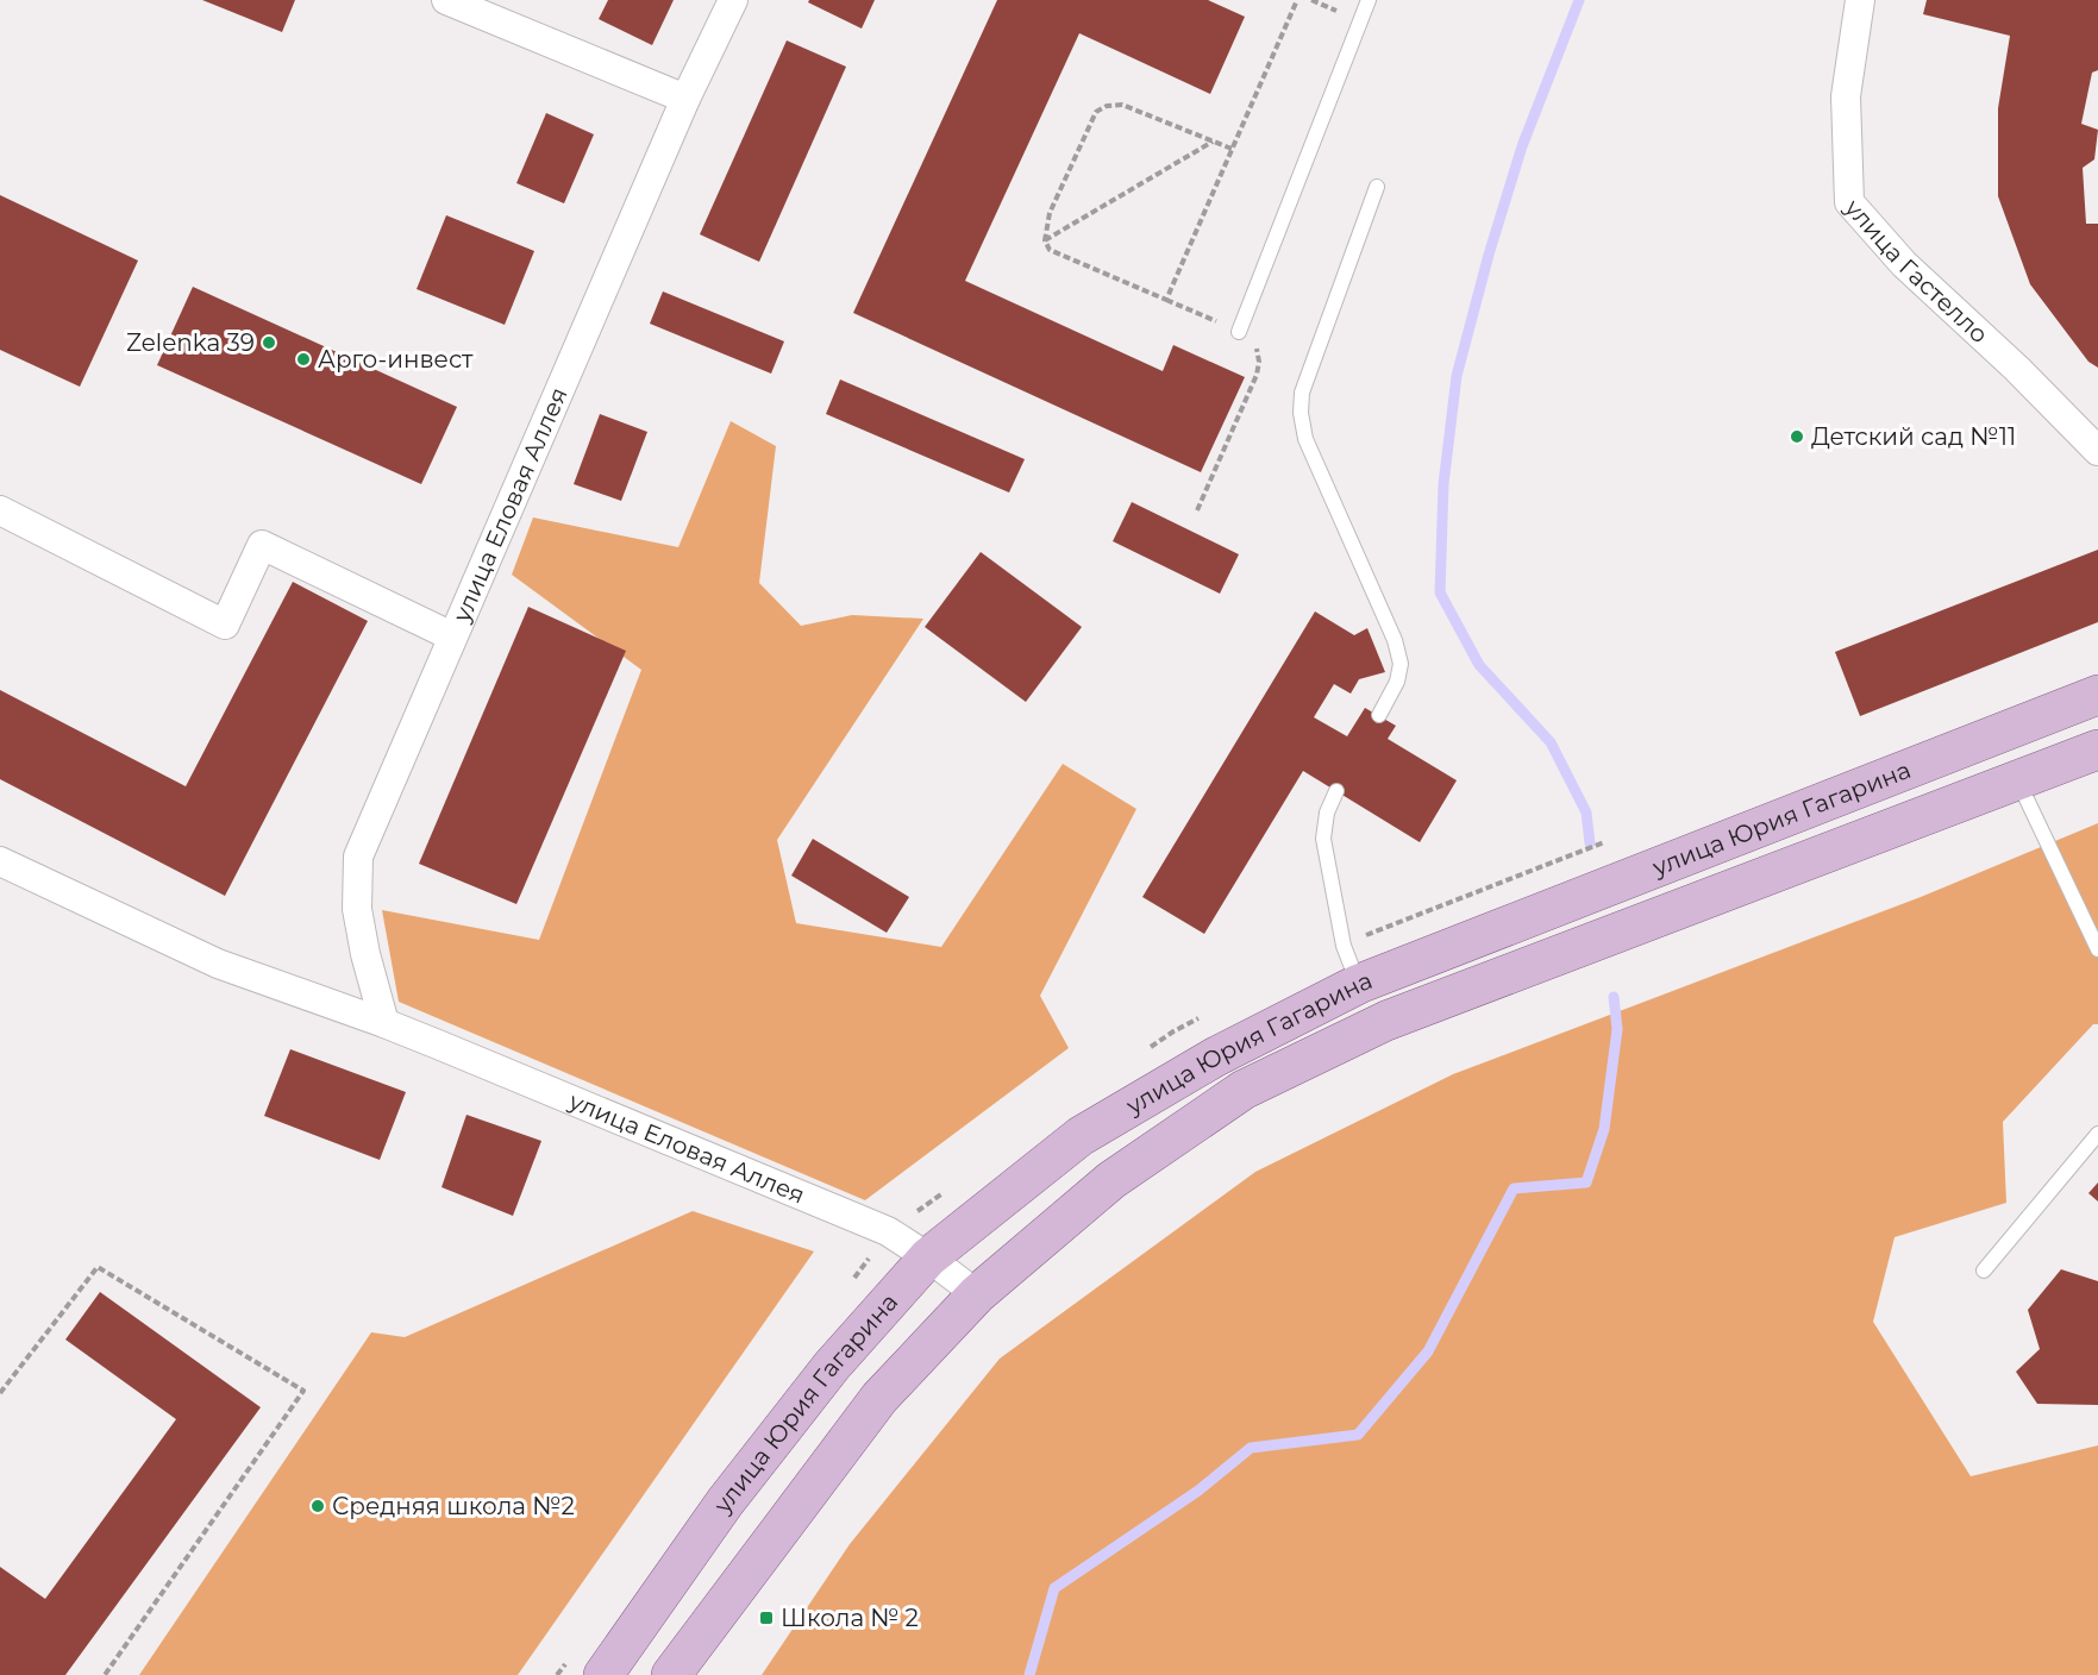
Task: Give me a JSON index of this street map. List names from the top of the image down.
{
  "streets": {
    "main road": ["улица Юрия Гагарина"],
    "street": ["улица Гастелло", "улица Еловая Аллея"]
  },
  "crossings": [
    ["улица Еловая Аллея", "улица Юрия Гагарина"]
  ],
  "places": {
    "other": [
      "Zelenka 39",
      "Арго-инвест",
      "Детский сад №11",
      "Средняя школа №2"
    ],
    "transit": ["Школа № 2"]
  }
}
